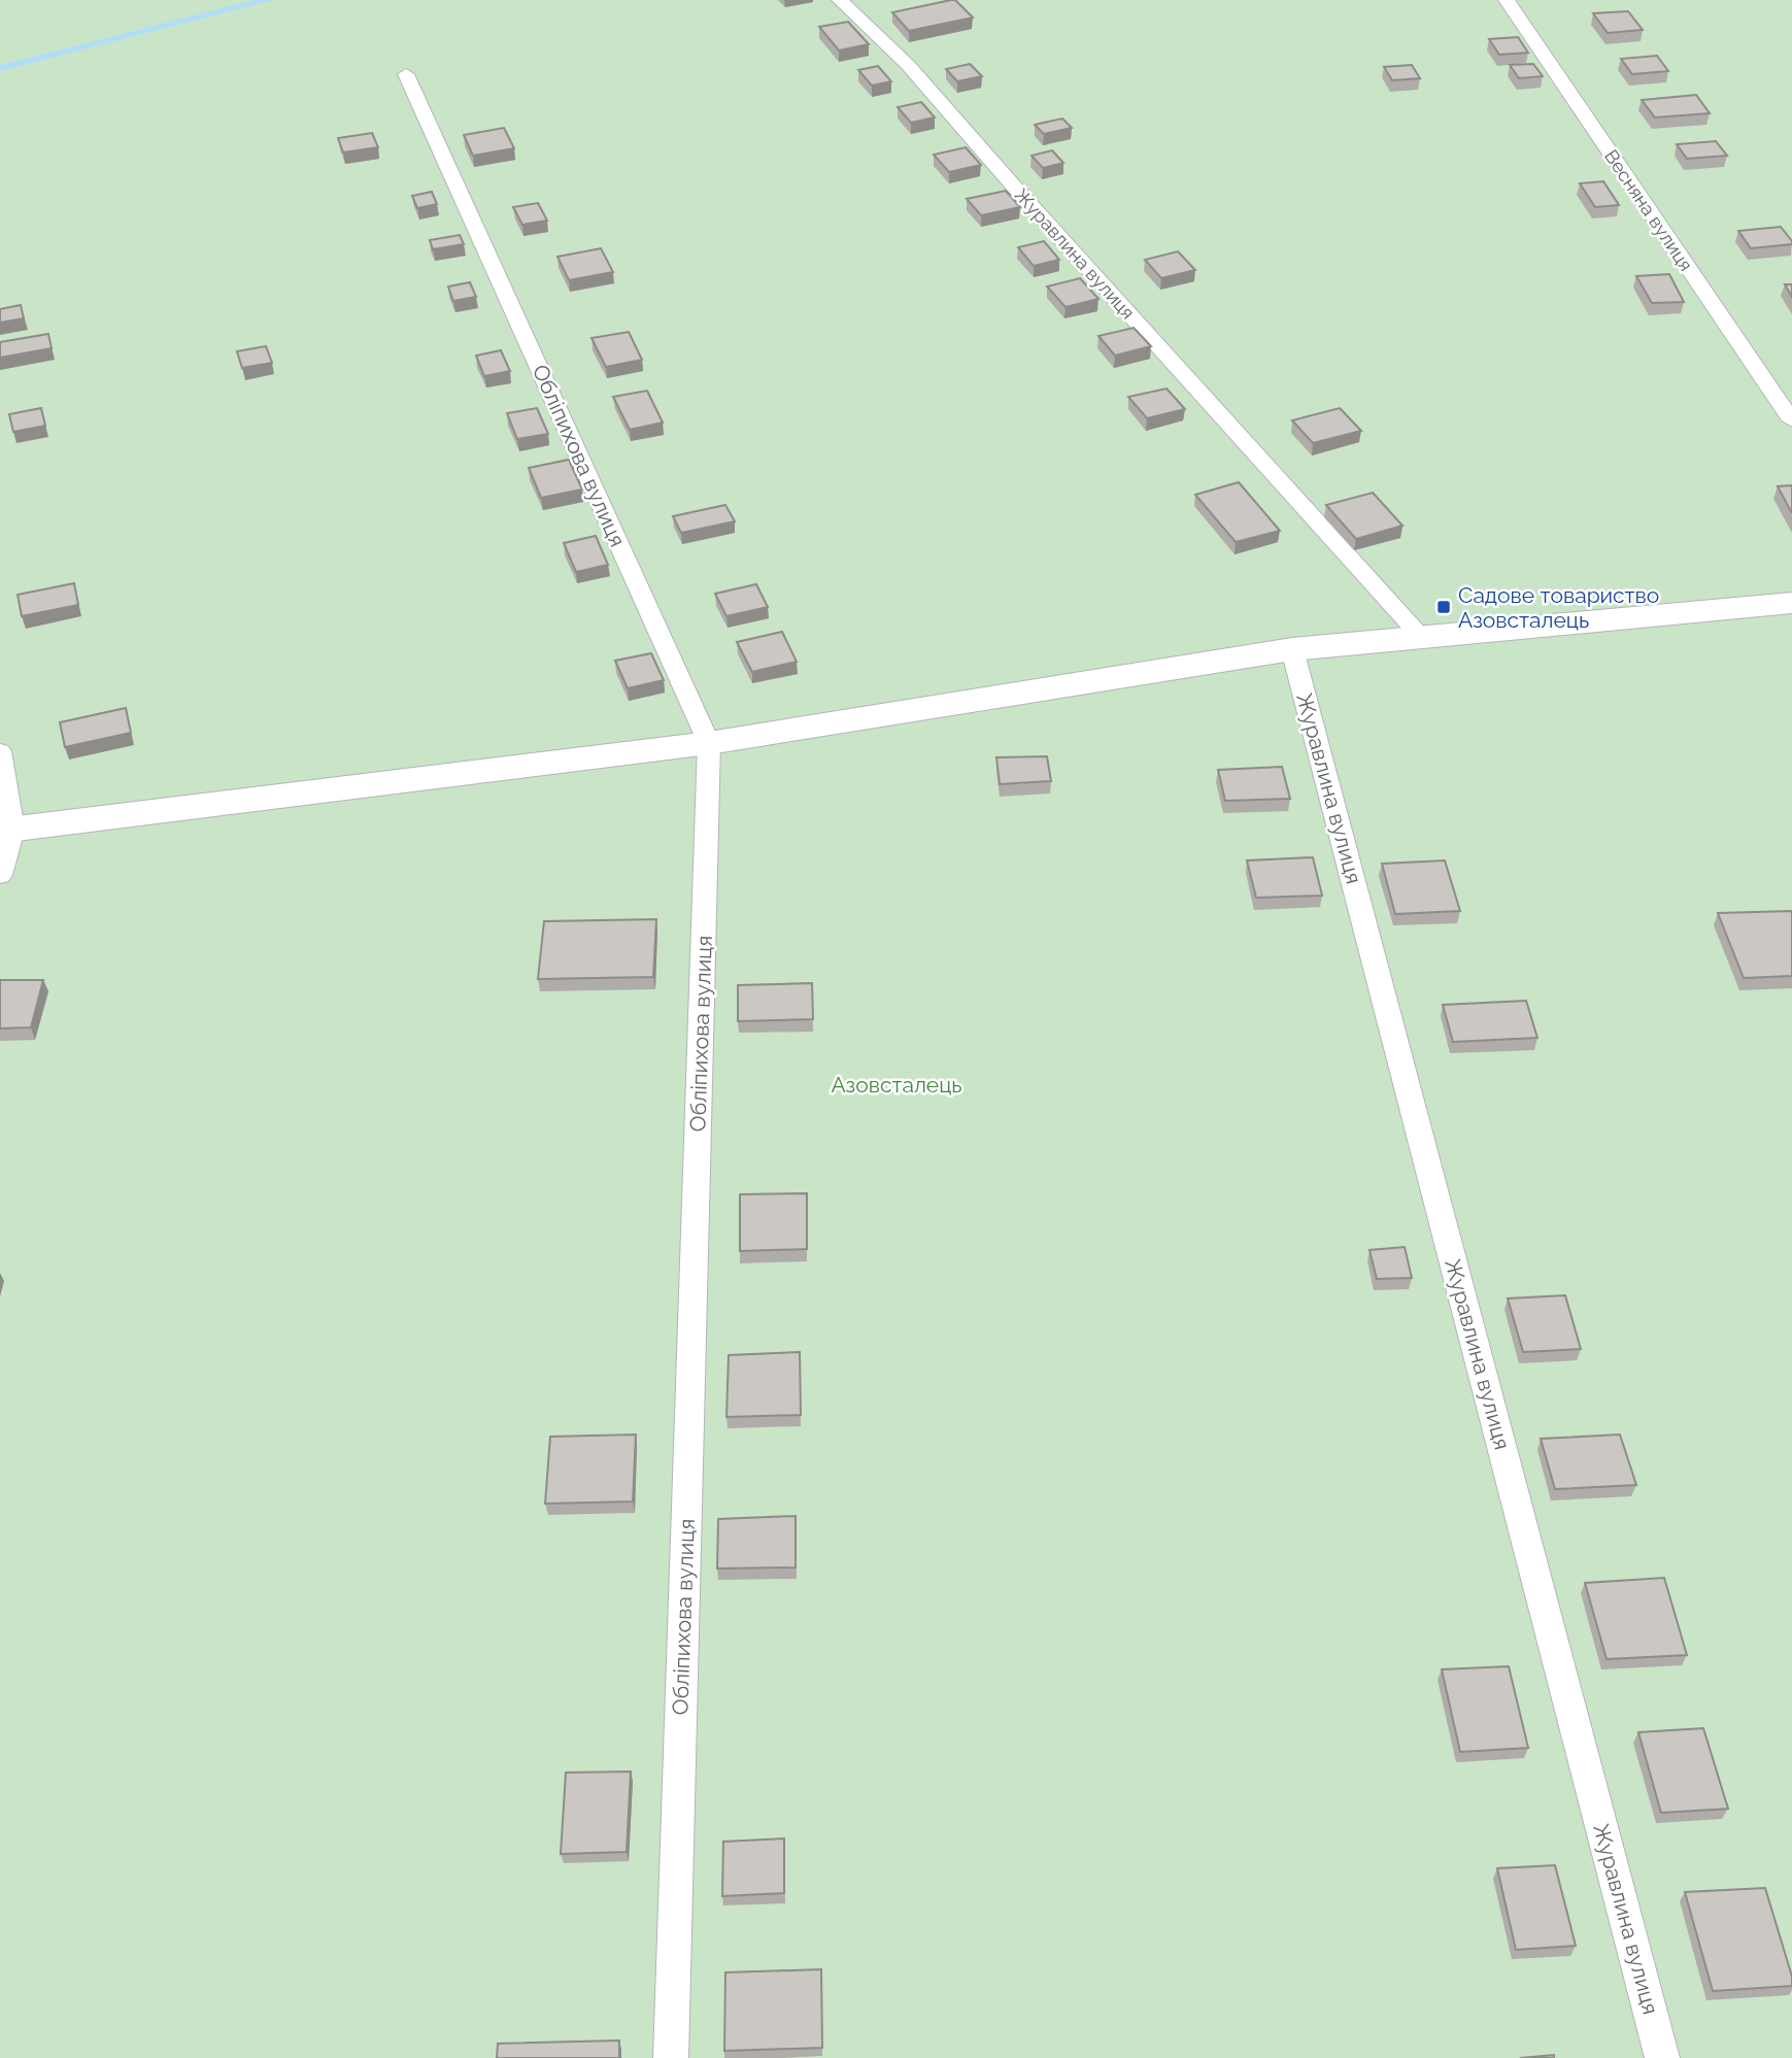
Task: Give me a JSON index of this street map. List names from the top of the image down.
{
  "streets": {
    "lane": ["Весняна вулиця", "Журавлина вулиця", "Обліпихова вулиця"]
  },
  "parks": ["Азовсталець"],
  "places": {
    "transit": ["Садове товариство Азовсталець"]
  }
}
